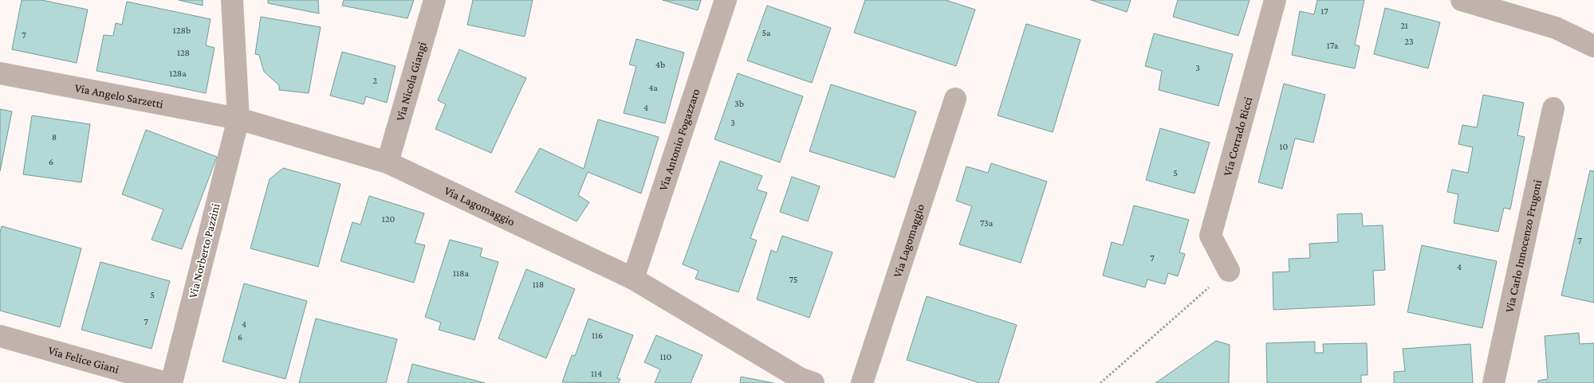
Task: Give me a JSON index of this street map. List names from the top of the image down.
{
  "streets": {
    "street": [
      "Via Nicola Giangi",
      "Via Angelo Sarzetti",
      "Via Corrado Ricci",
      "Via Antonio Fogazzaro",
      "Via Lagomaggio",
      "Via Carlo Innocenzo Frugoni",
      "Via Norberto Pazzini",
      "Via Felice Giani"
    ]
  },
  "crossings": [
    ["Via Nicola Giangi", "Via Lagomaggio"],
    ["Via Angelo Sarzetti", "Via Lagomaggio"],
    ["Via Angelo Sarzetti", "Via Norberto Pazzini"],
    ["Via Antonio Fogazzaro", "Via Lagomaggio"],
    ["Via Lagomaggio", "Via Norberto Pazzini"]
  ],
  "house_numbers": [
    "17",
    "21",
    "128b",
    "5a",
    "7",
    "23",
    "17a",
    "128",
    "4b",
    "3",
    "128a",
    "2",
    "4a",
    "3b",
    "4",
    "3",
    "8",
    "10",
    "6",
    "5",
    "120",
    "73a",
    "7",
    "7",
    "4",
    "118a",
    "75",
    "118",
    "5",
    "7",
    "4",
    "116",
    "6",
    "110",
    "114"
  ]
}
